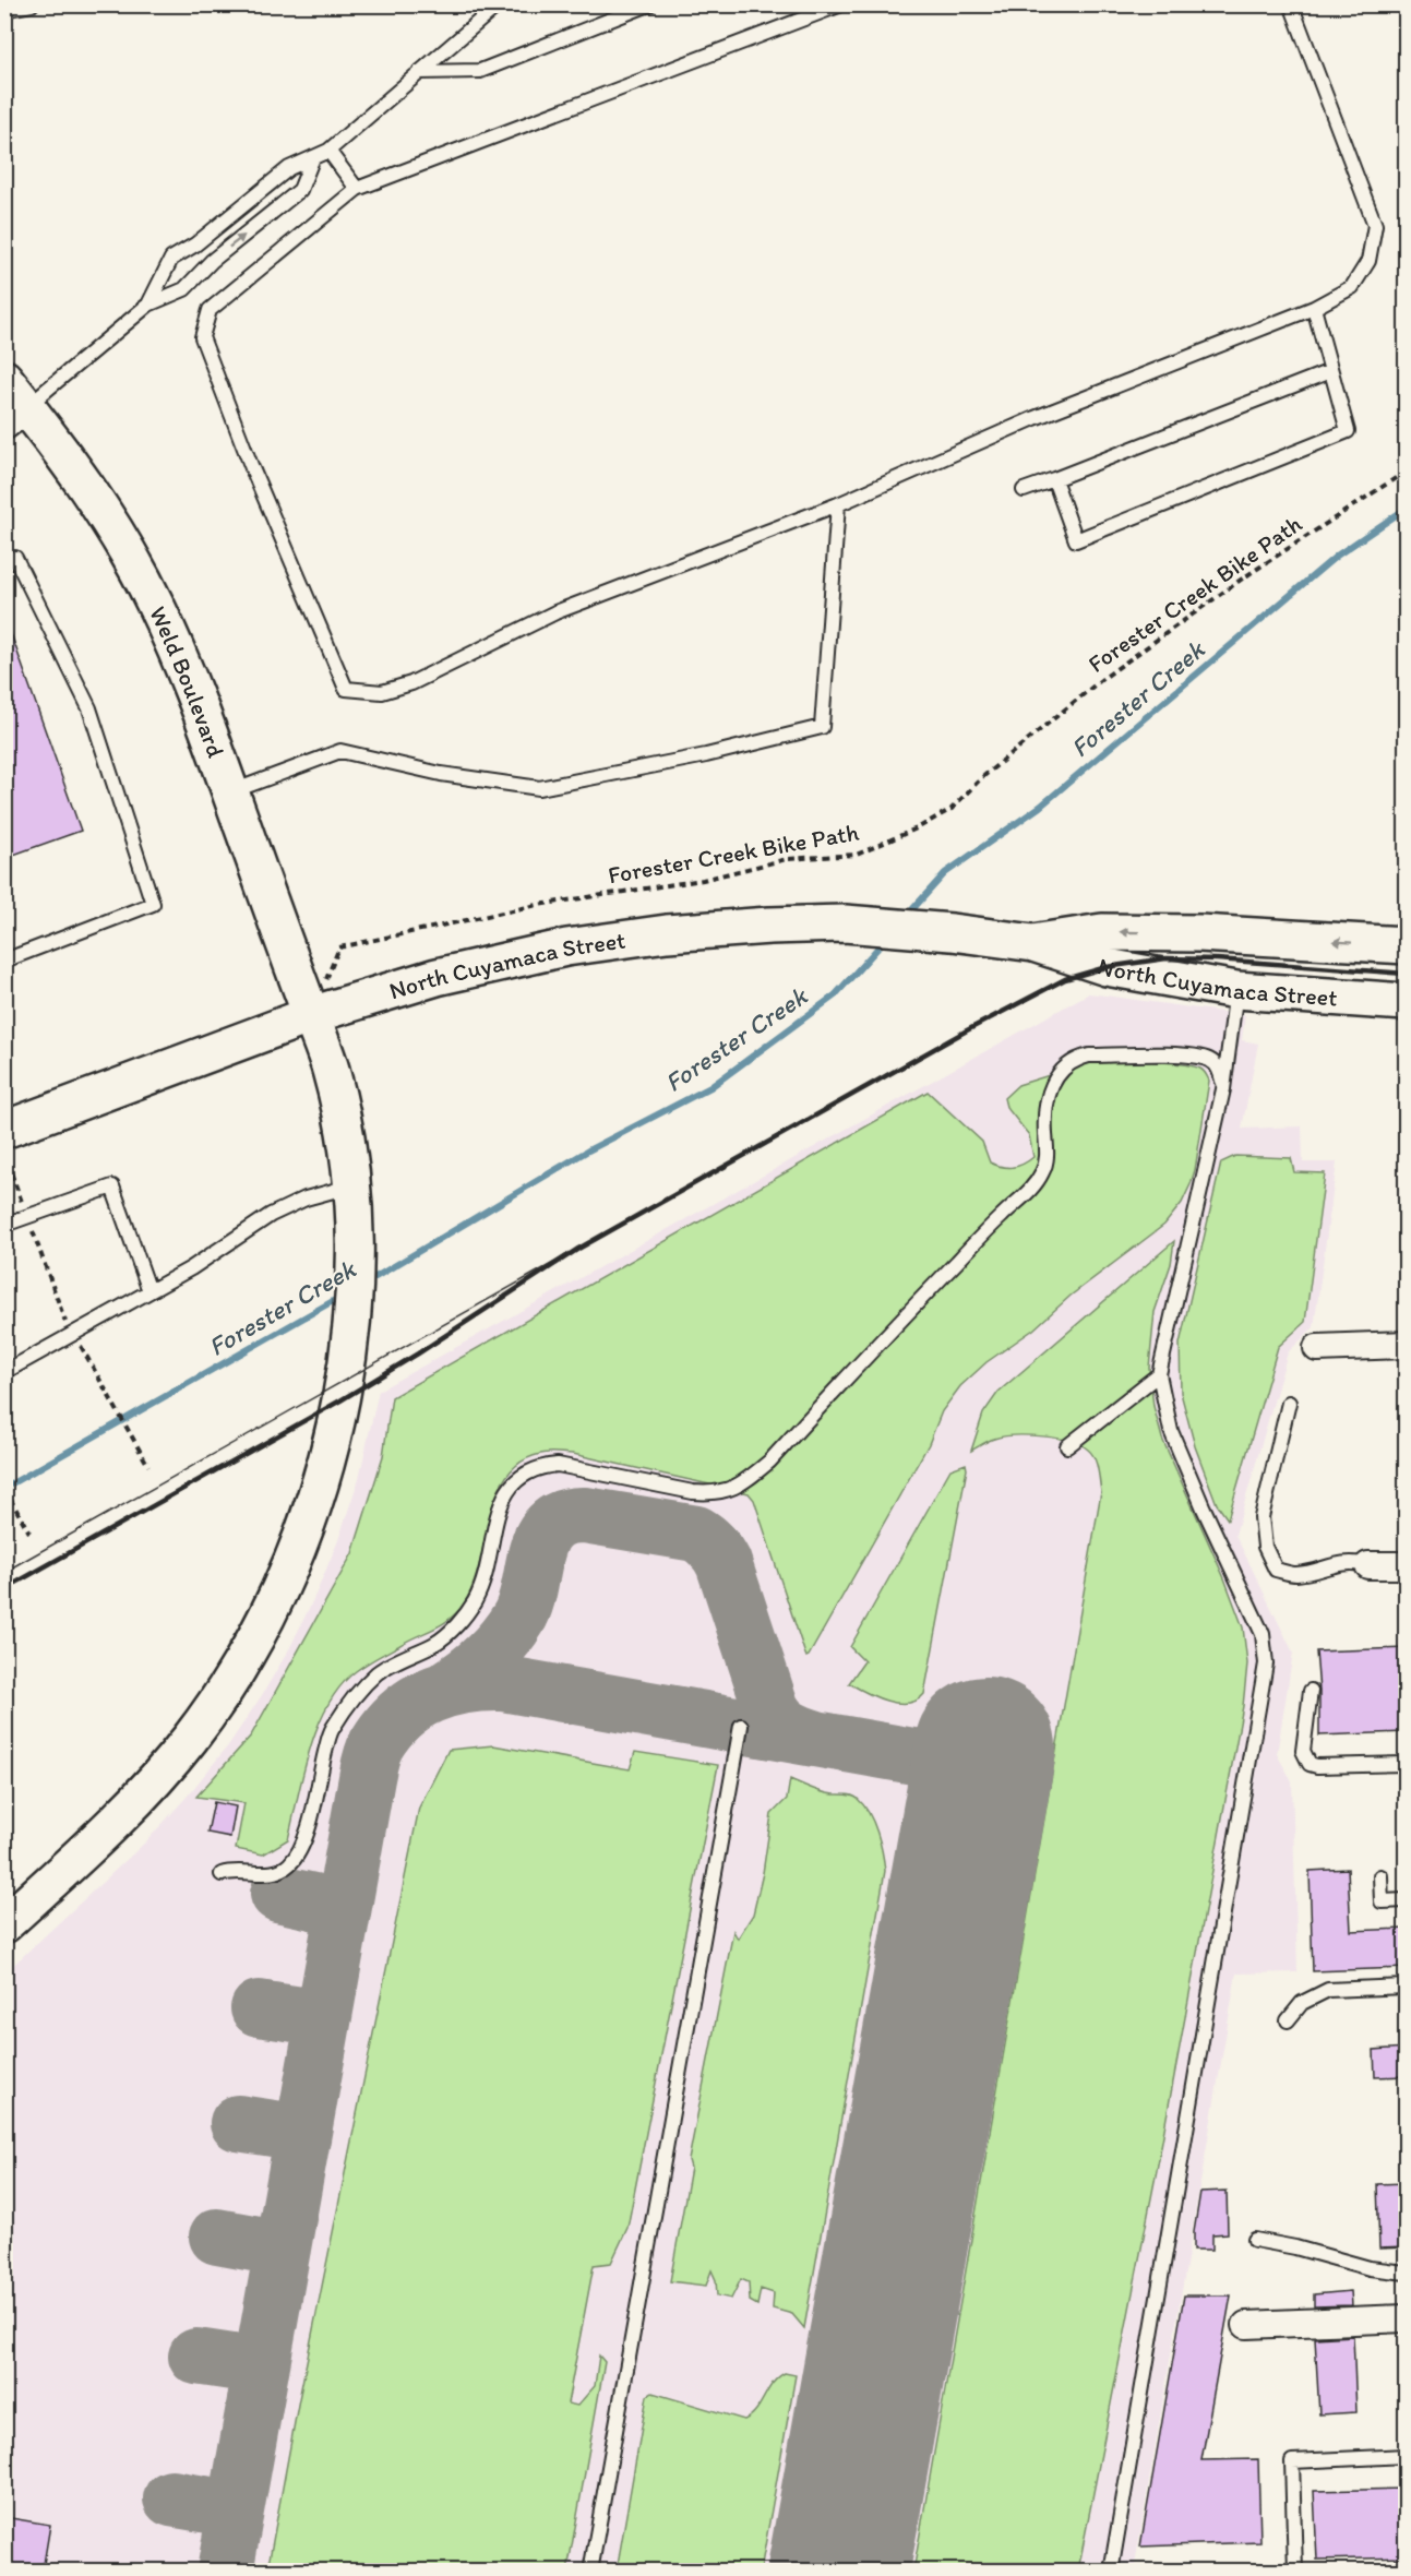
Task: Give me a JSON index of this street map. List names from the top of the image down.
{
  "streets": {
    "main road": ["Weld Boulevard", "North Cuyamaca Street"],
    "path": ["Forester Creek Bike Path"]
  },
  "crossings": [
    ["Forester Creek Bike Path", "Weld Boulevard"],
    ["Forester Creek Bike Path", "North Cuyamaca Street"],
    ["Weld Boulevard", "North Cuyamaca Street"]
  ],
  "water": ["Forester Creek"]
}
